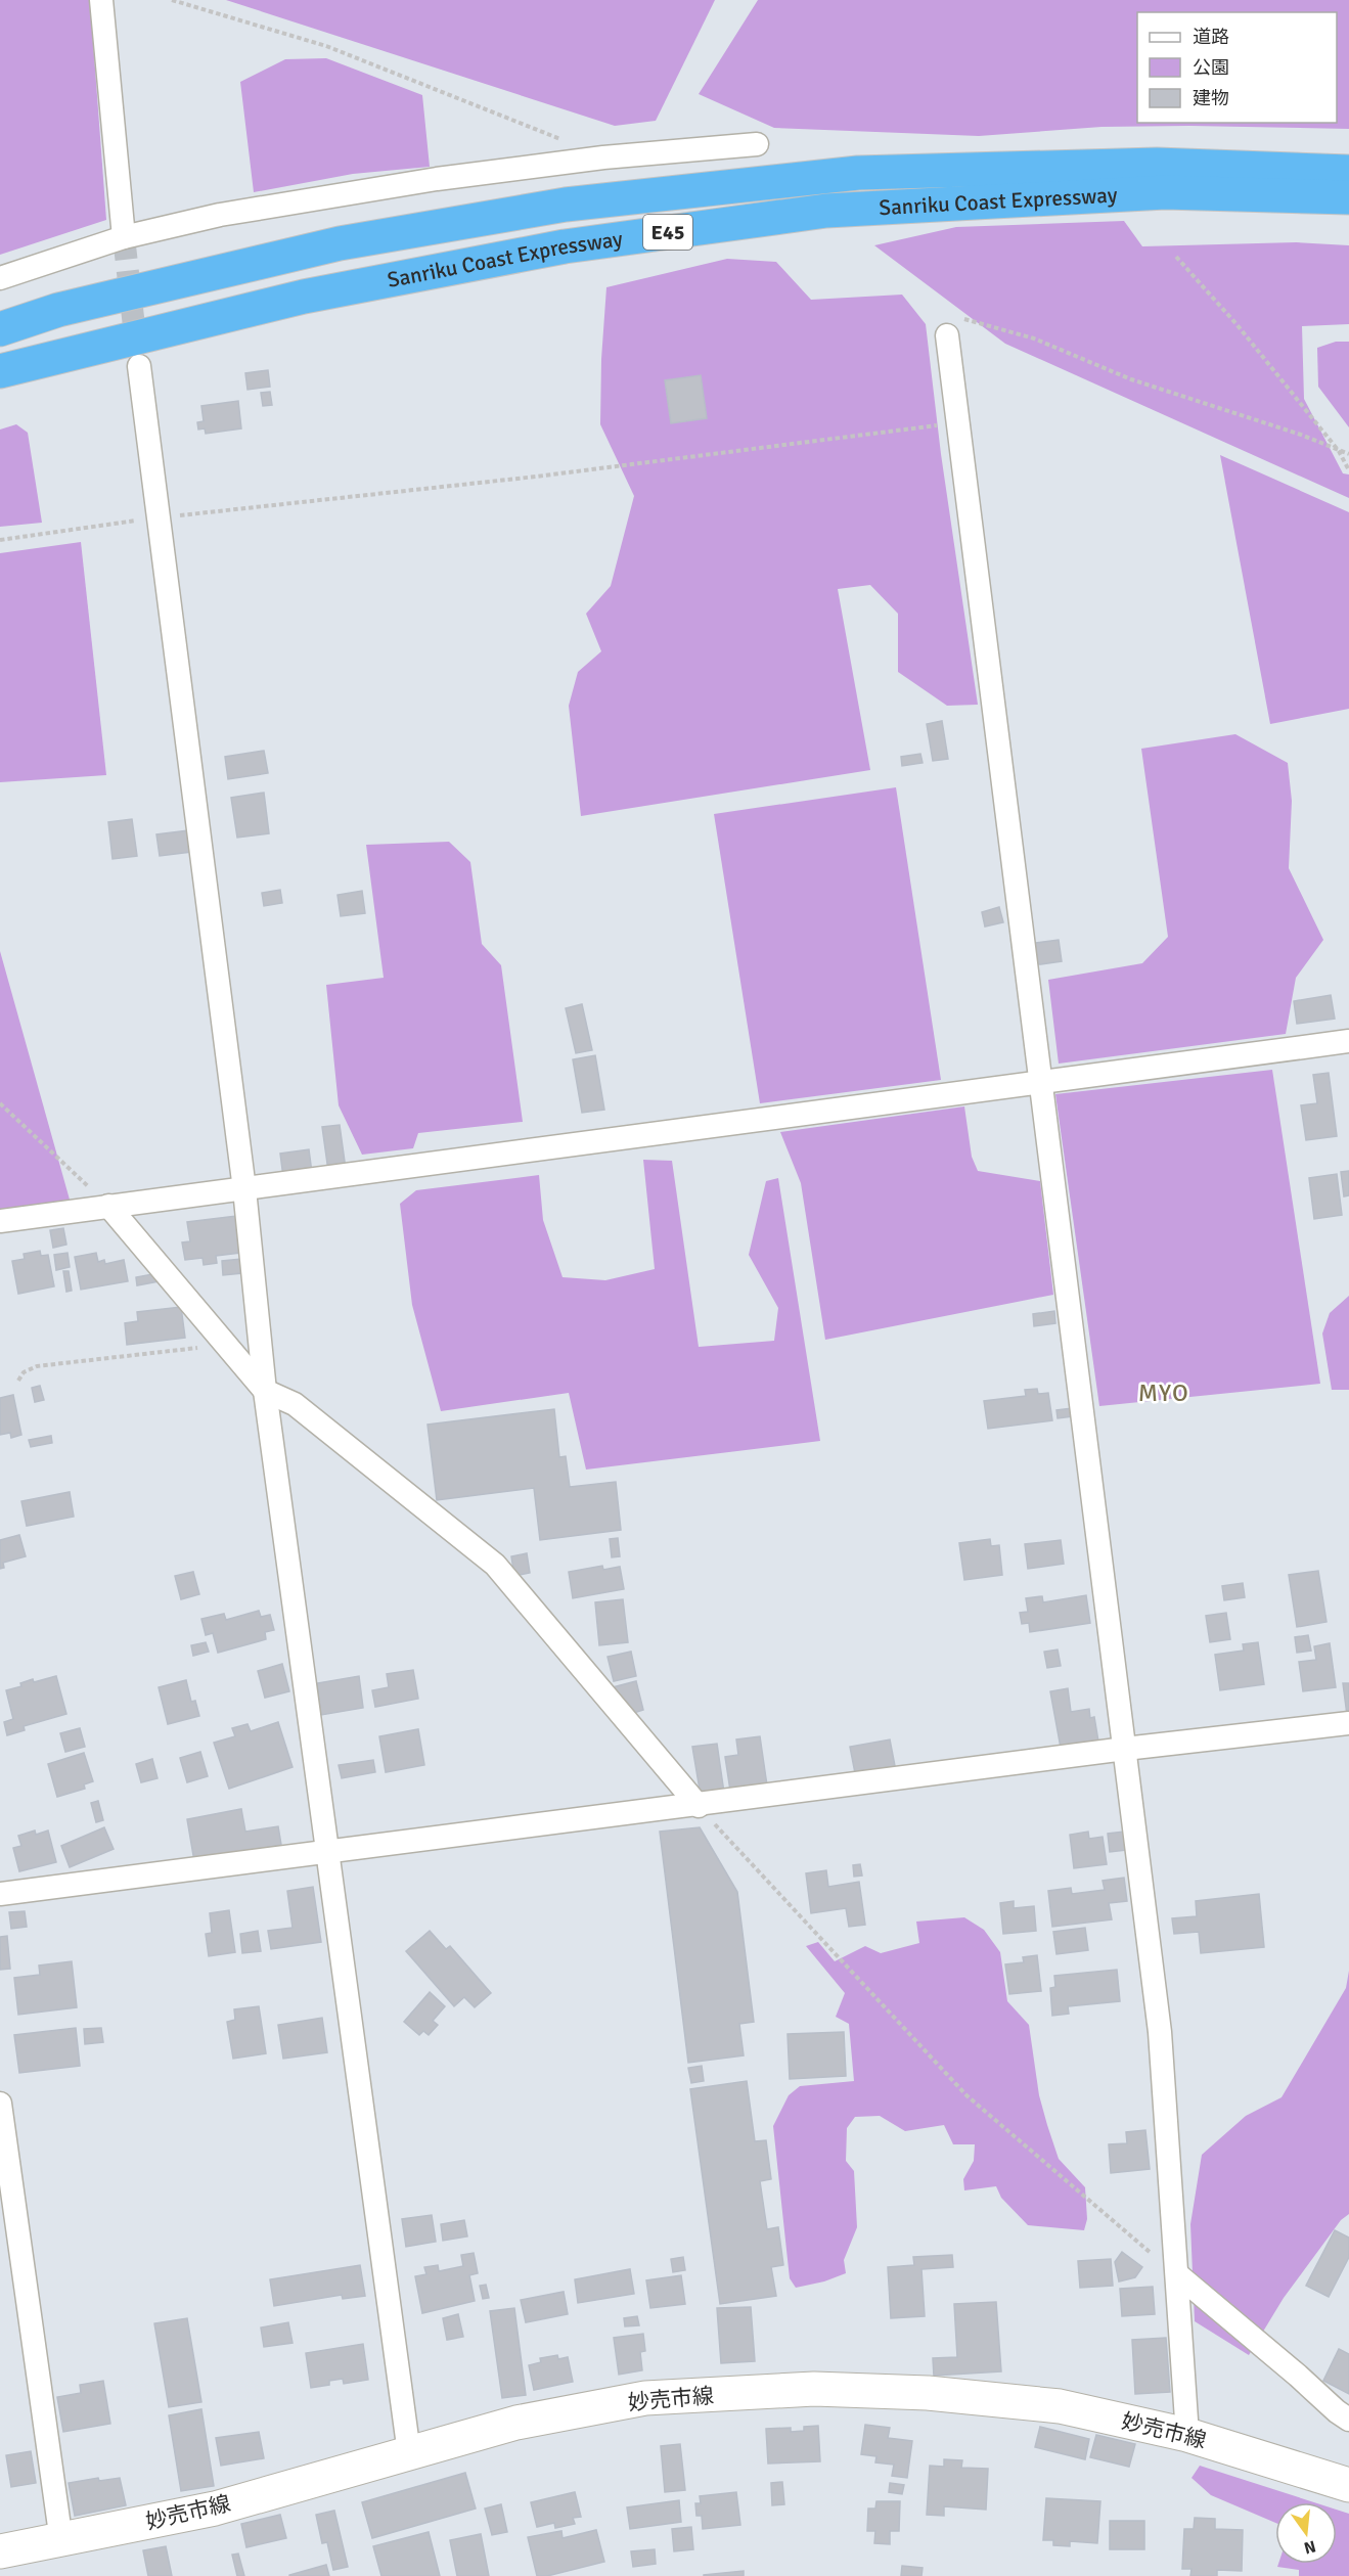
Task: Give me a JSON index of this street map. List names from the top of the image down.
{
  "streets": {
    "highway": ["Sanriku Coast Expressway", "E45"],
    "main road": ["妙売市線"]
  },
  "districts": ["MYO"],
  "legend": ["道路", "公園", "建物"],
  "north": "bottom"
}
